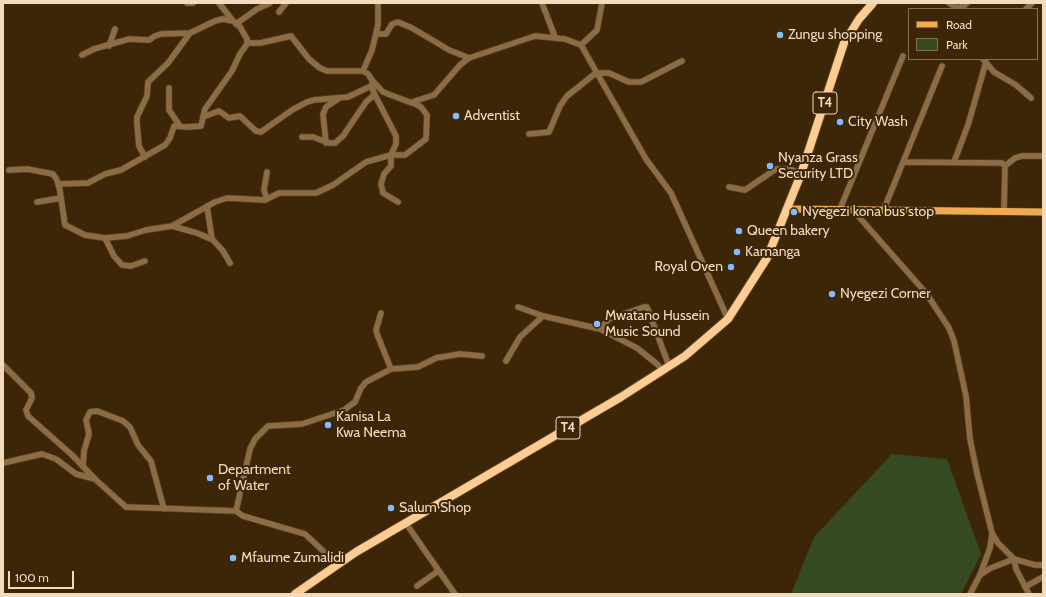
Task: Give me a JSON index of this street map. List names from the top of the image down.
{
  "streets": {
    "highway": ["T4"]
  },
  "places": [
    "Zungu shopping",
    "Adventist",
    "City Wash",
    "Nyanza Grass Security LTD",
    "Nyegezi kona bus stop",
    "Queen bakery",
    "Kamanga",
    "Royal Oven",
    "Nyegezi Corner",
    "Mwatano Hussein Music Sound",
    "Kanisa La Kwa Neema",
    "Department of Water",
    "Salum Shop",
    "Mfaume Zumalidi"
  ],
  "legend": ["Road", "Park"],
  "scale_bar": "100 m"
}
